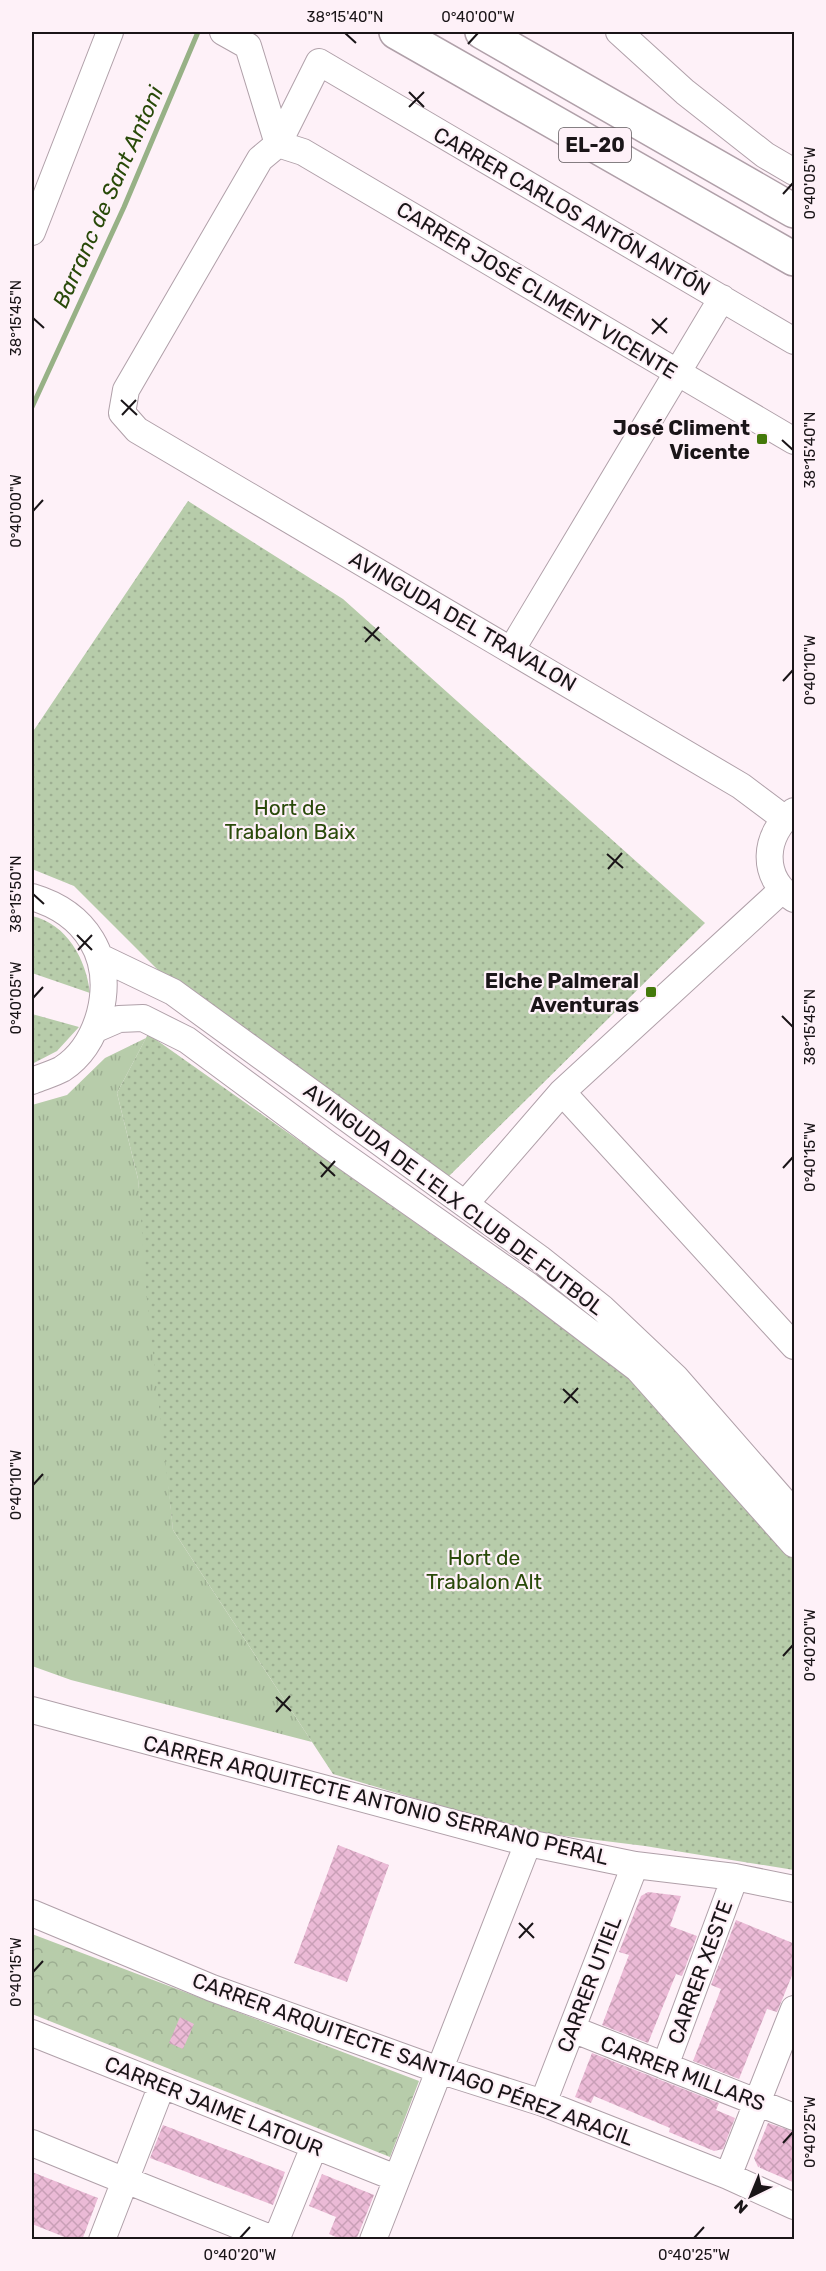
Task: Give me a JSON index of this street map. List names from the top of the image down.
{
  "streets": {
    "highway": ["EL-20"],
    "street": [
      "CARRER CARLOS ANTÓN ANTÓN",
      "CARRER JOSÉ CLIMENT VICENTE",
      "AVINGUDA DEL TRAVALON",
      "AVINGUDA DE L'ELX CLUB DE FUTBOL",
      "CARRER ARQUITECTE ANTONIO SERRANO PERAL",
      "CARRER XESTE",
      "CARRER UTIEL",
      "CARRER ARQUITECTE SANTIAGO PÉREZ ARACIL",
      "CARRER MILLARS",
      "CARRER JAIME LATOUR"
    ]
  },
  "crossings": [
    ["CARRER CARLOS ANTÓN ANTÓN", "CARRER JOSÉ CLIMENT VICENTE"],
    ["CARRER CARLOS ANTÓN ANTÓN", "AVINGUDA DEL TRAVALON"],
    ["CARRER JOSÉ CLIMENT VICENTE", "AVINGUDA DEL TRAVALON"],
    ["CARRER ARQUITECTE ANTONIO SERRANO PERAL", "CARRER XESTE"],
    ["CARRER ARQUITECTE ANTONIO SERRANO PERAL", "CARRER UTIEL"],
    ["CARRER XESTE", "CARRER MILLARS"],
    ["CARRER UTIEL", "CARRER ARQUITECTE SANTIAGO PÉREZ ARACIL"],
    ["CARRER UTIEL", "CARRER MILLARS"]
  ],
  "water": ["Barranc de Sant Antoni"],
  "parks": ["Hort de Trabalon Baix", "Hort de Trabalon Alt"],
  "places": {
    "transit": ["José Climent Vicente", "Elche Palmeral Aventuras"]
  },
  "north": "bottom left",
  "coordinates": [
    "38°15'40\"N",
    "0°40'00\"W",
    "0°40'05\"W",
    "38°15'45\"N",
    "0°40'10\"W",
    "38°15'50\"N",
    "0°40'15\"W",
    "0°40'20\"W",
    "0°40'25\"W"
  ]
}
